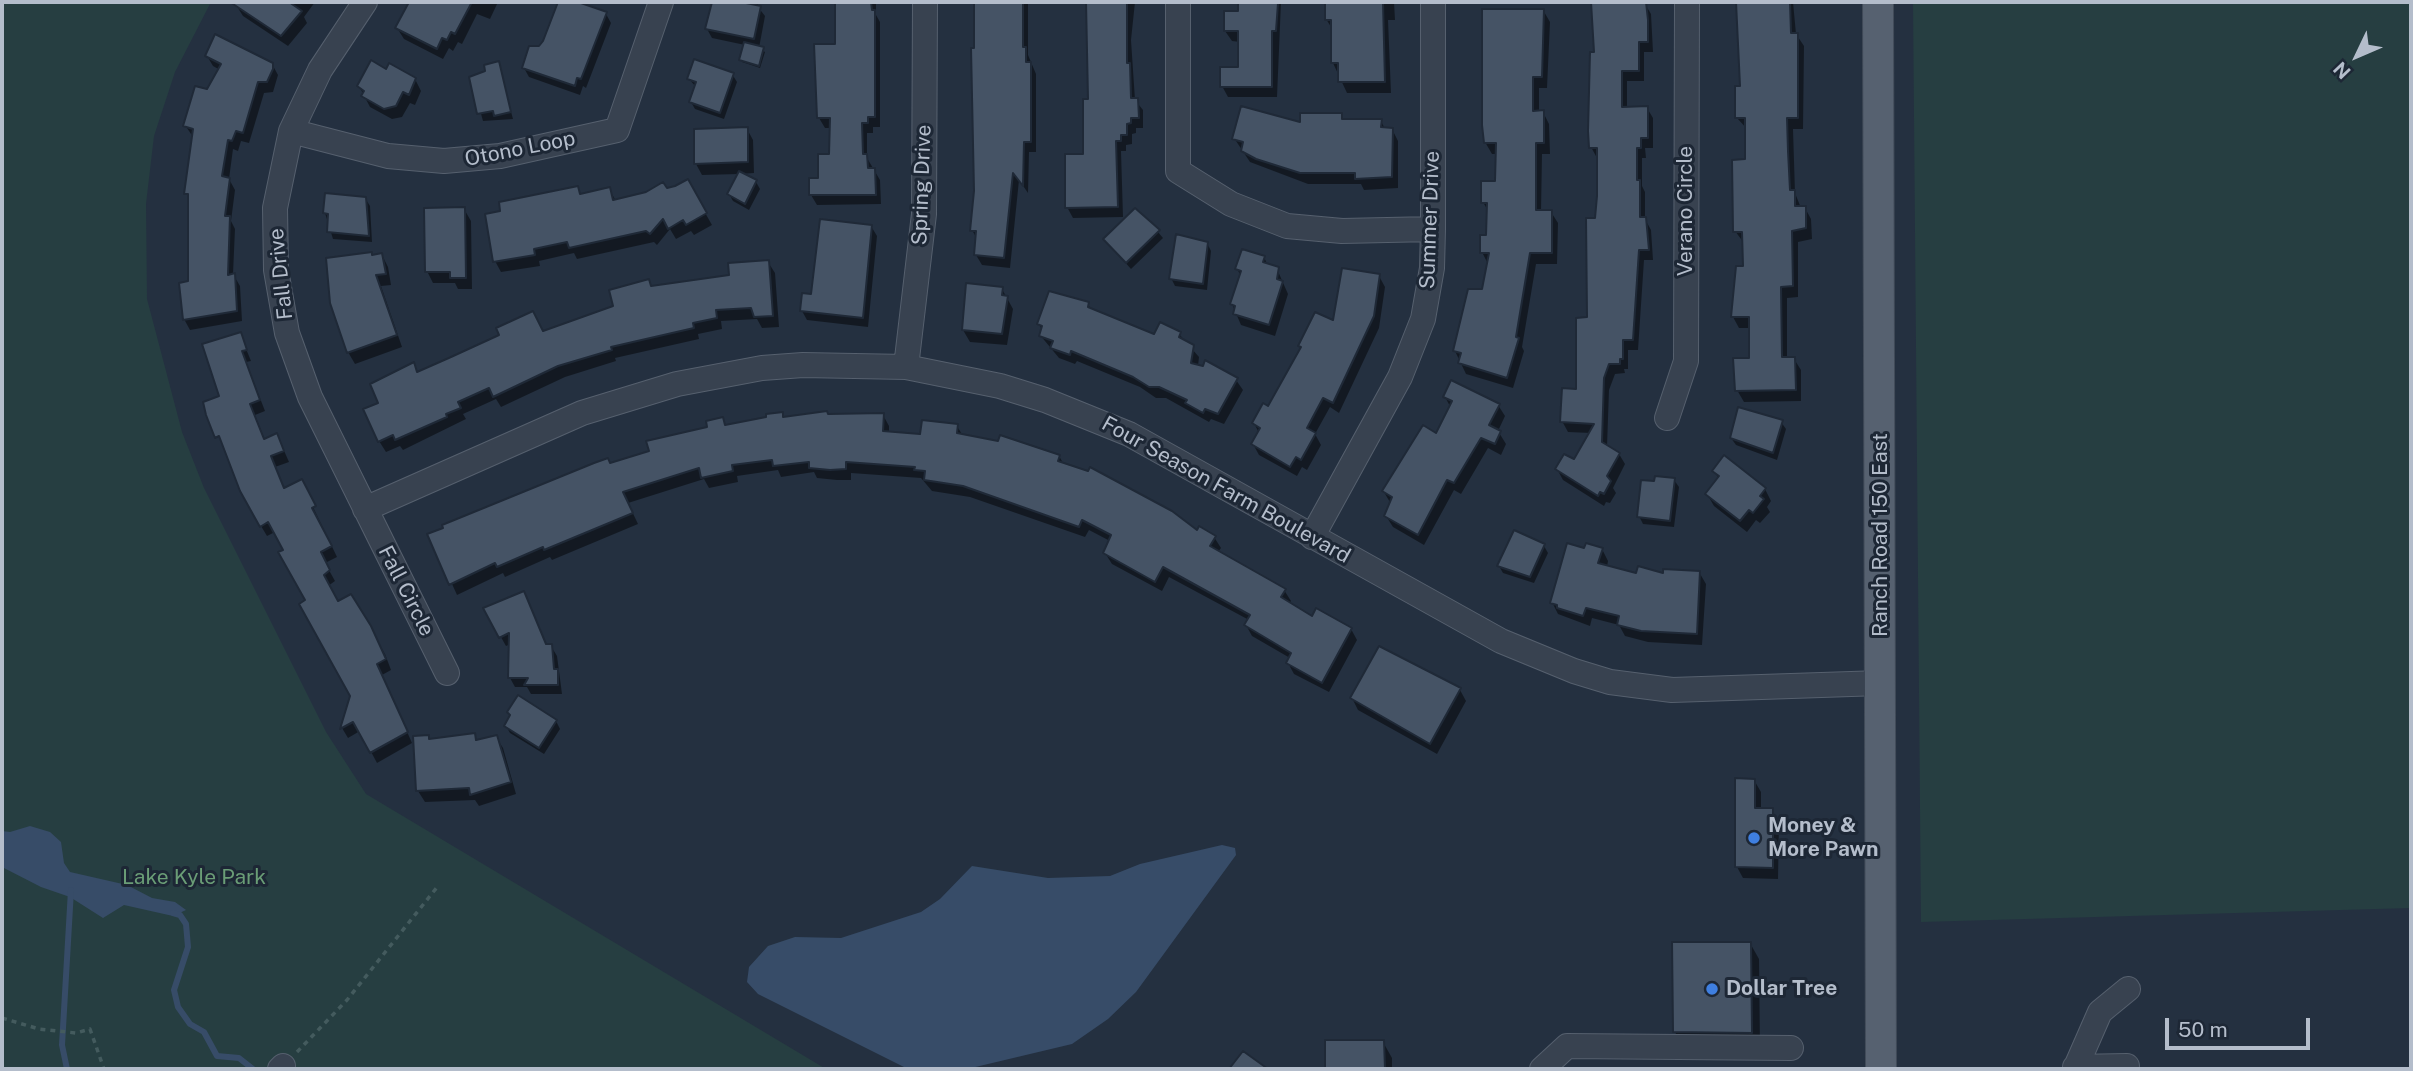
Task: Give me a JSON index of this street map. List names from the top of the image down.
{
  "streets": {
    "main road": ["Ranch Road 150 East"],
    "street": [
      "Otono Loop",
      "Spring Drive",
      "Verano Circle",
      "Summer Drive",
      "Fall Drive",
      "Four Season Farm Boulevard",
      "Fall Circle"
    ]
  },
  "crossings": [
    ["Otono Loop", "Fall Drive"],
    ["Spring Drive", "Four Season Farm Boulevard"],
    ["Summer Drive", "Four Season Farm Boulevard"],
    ["Fall Drive", "Four Season Farm Boulevard"],
    ["Fall Drive", "Fall Circle"],
    ["Four Season Farm Boulevard", "Ranch Road 150 East"],
    ["Four Season Farm Boulevard", "Fall Circle"]
  ],
  "parks": ["Lake Kyle Park"],
  "places": ["Money & More Pawn", "Dollar Tree"],
  "scale_bar": "50 m",
  "north": "bottom left"
}
